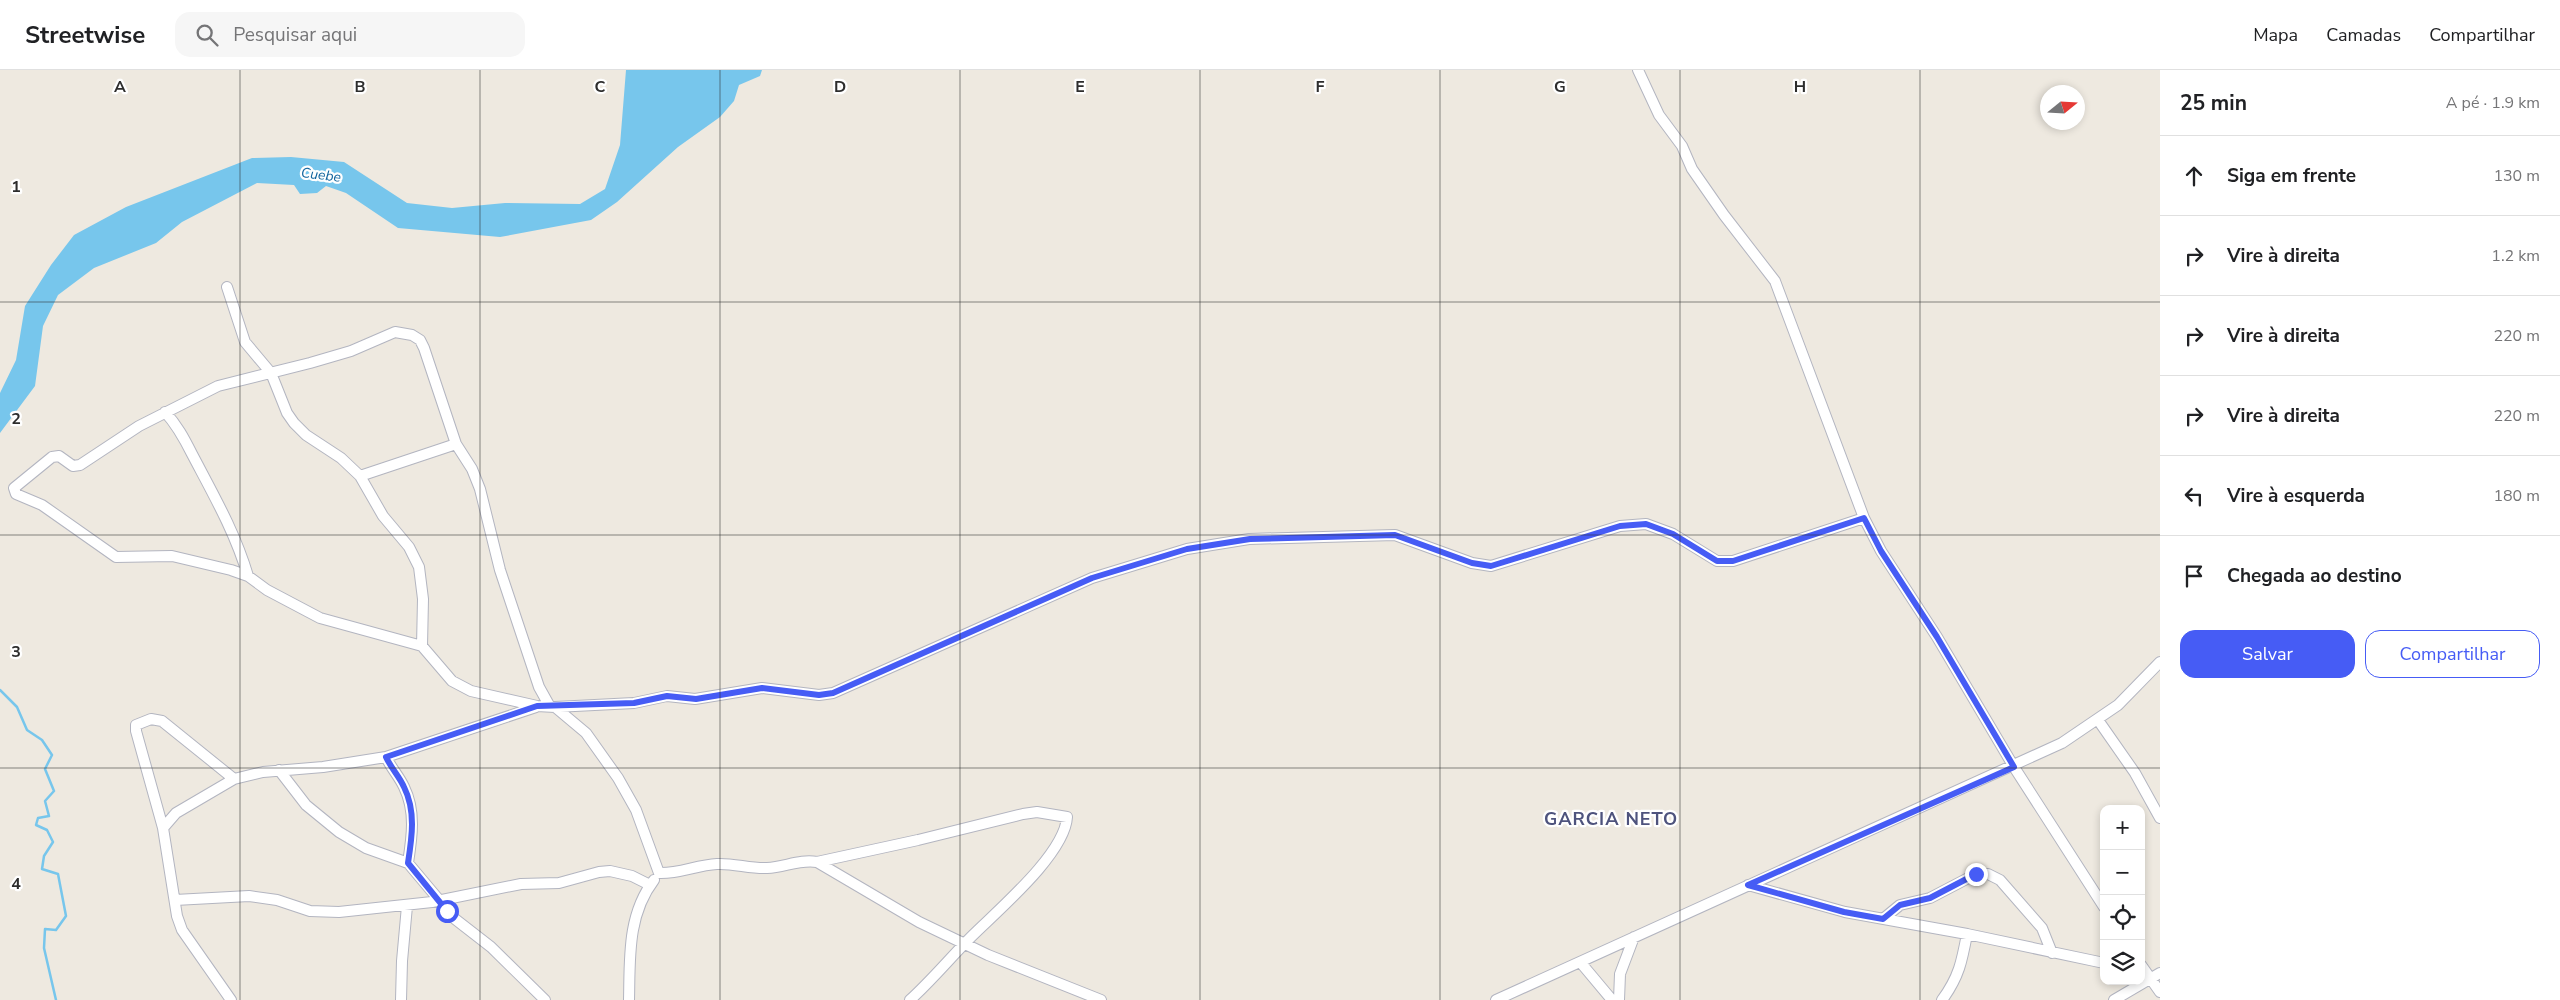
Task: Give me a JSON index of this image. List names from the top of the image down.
{
  "districts": ["GARCIA NETO"],
  "water": ["Cuebe"],
  "north": "right",
  "page": {
    "header": "Streetwise",
    "search": "Pesquisar aqui",
    "nav": ["Mapa", "Camadas", "Compartilhar"],
    "heading": ["25 min", "A pé · 1.9 km"],
    "list": [
      ["Siga em frente", "130 m"],
      ["Vire à direita", "1.2 km"],
      ["Vire à direita", "220 m"],
      ["Vire à direita", "220 m"],
      ["Vire à esquerda", "180 m"],
      "Chegada ao destino"
    ],
    "buttons": ["Salvar", "Compartilhar"],
    "map_buttons": ["+", "−"]
  },
  "grid": {
    "columns": [
      "A",
      "B",
      "C",
      "D",
      "E",
      "F",
      "G",
      "H"
    ],
    "rows": [
      "1",
      "2",
      "3",
      "4"
    ]
  }
}
